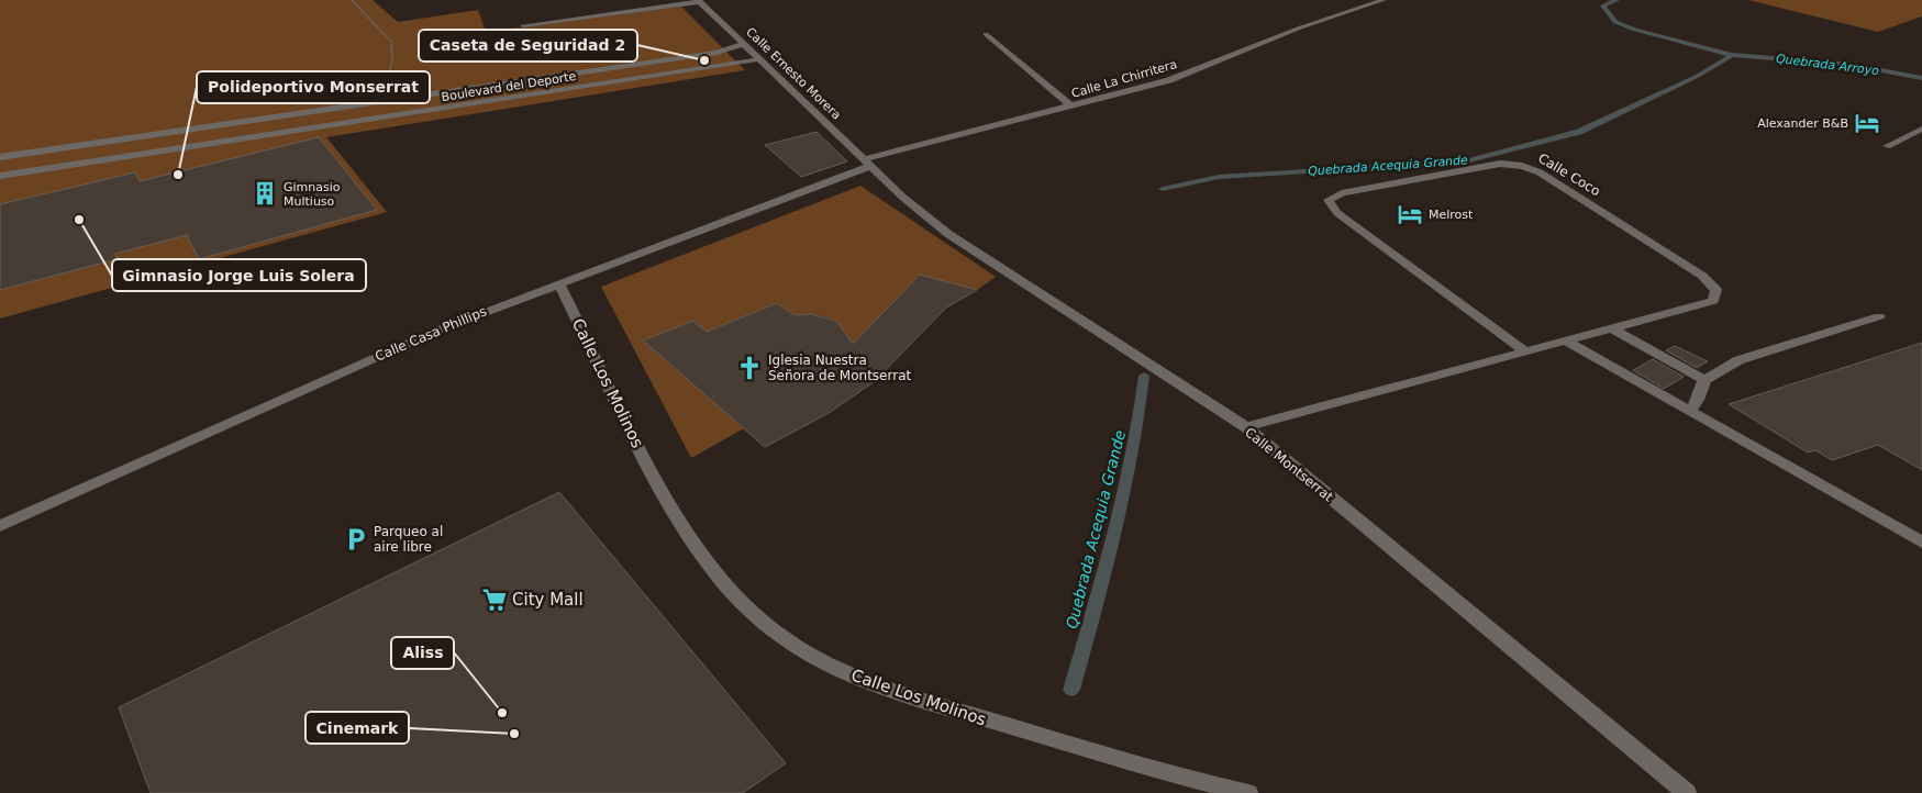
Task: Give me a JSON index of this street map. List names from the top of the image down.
{
  "streets": {
    "street": [
      "Calle Ernesto Morera",
      "Calle La Chirritera",
      "Boulevard del Deporte",
      "Calle Coco",
      "Calle Casa Phillips",
      "Calle Los Molinos",
      "Calle Montserrat"
    ]
  },
  "crossings": [
    ["Calle Ernesto Morera", "Calle La Chirritera"],
    ["Calle Ernesto Morera", "Boulevard del Deporte"],
    ["Calle Ernesto Morera", "Calle Casa Phillips"],
    ["Calle Ernesto Morera", "Calle Montserrat"],
    ["Calle La Chirritera", "Calle Casa Phillips"],
    ["Calle La Chirritera", "Calle Montserrat"],
    ["Calle Coco", "Calle Montserrat"],
    ["Calle Casa Phillips", "Calle Los Molinos"],
    ["Calle Casa Phillips", "Calle Montserrat"]
  ],
  "water": ["Quebrada Arroyo", "Quebrada Acequia Grande"],
  "places": {
    "other": [
      "Caseta de Seguridad 2",
      "Polideportivo Monserrat",
      "Gimnasio Jorge Luis Solera",
      "Aliss",
      "Cinemark"
    ],
    "hotel": ["Alexander B&B", "Melrost"],
    "building": ["Gimnasio Multiuso"],
    "church": ["Iglesia Nuestra Señora de Montserrat"],
    "parking": ["Parqueo al aire libre"],
    "supermarket": ["City Mall"]
  }
}
